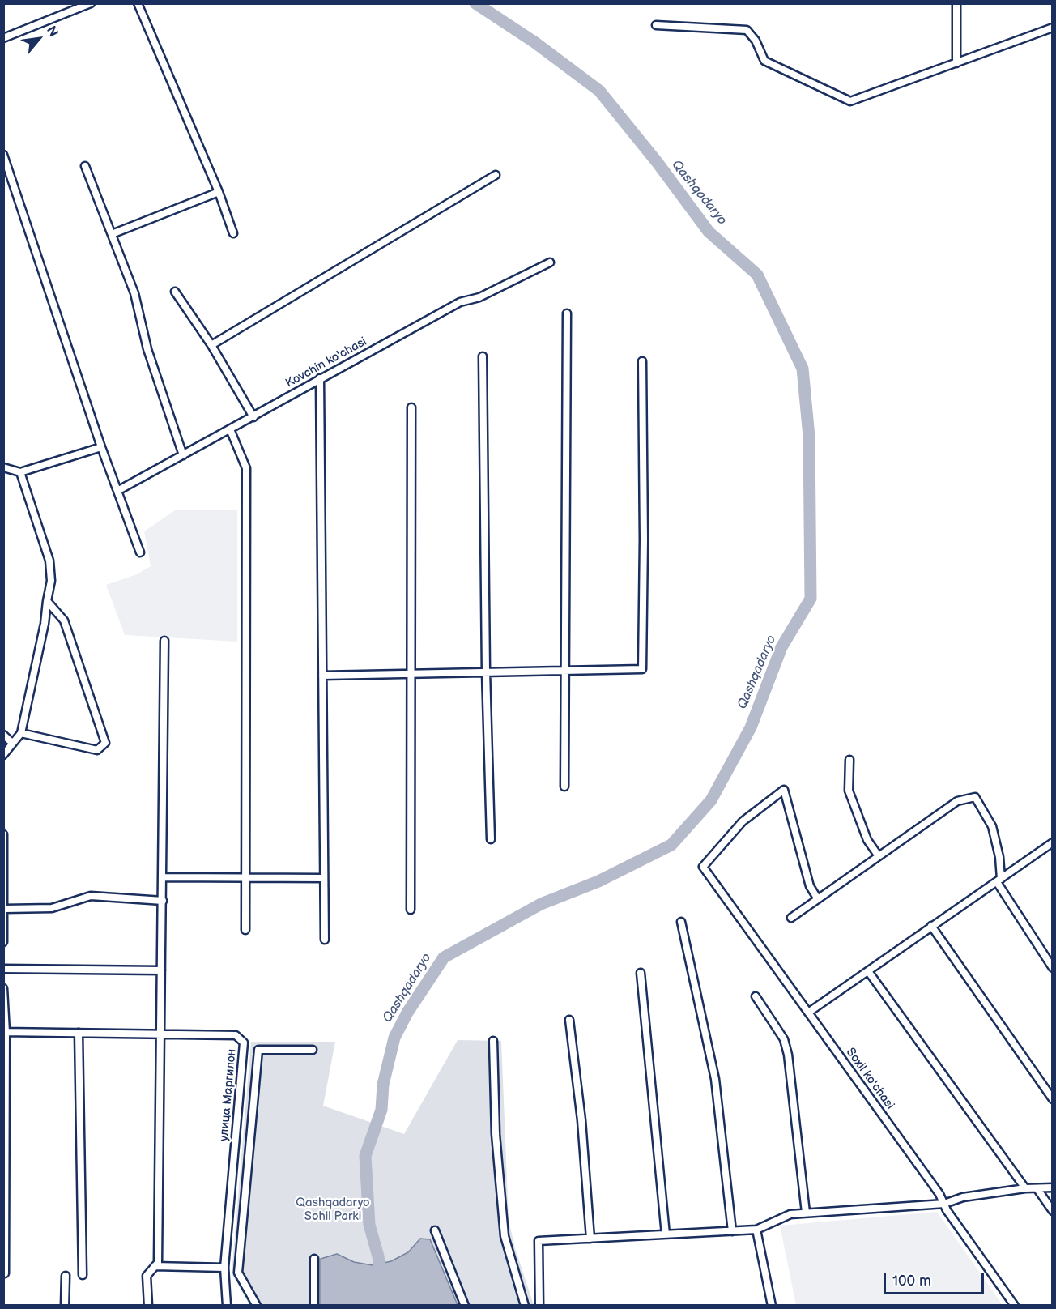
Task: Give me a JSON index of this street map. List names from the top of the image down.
{
  "streets": {
    "street": ["Kovchin ko'chasi", "Soxil ko'chasi", "улица Маргилон"]
  },
  "water": ["Qashqadaryo"],
  "parks": ["Qashqadaryo Sohil Parki"],
  "scale_bar": "100 m",
  "north": "top right"
}
